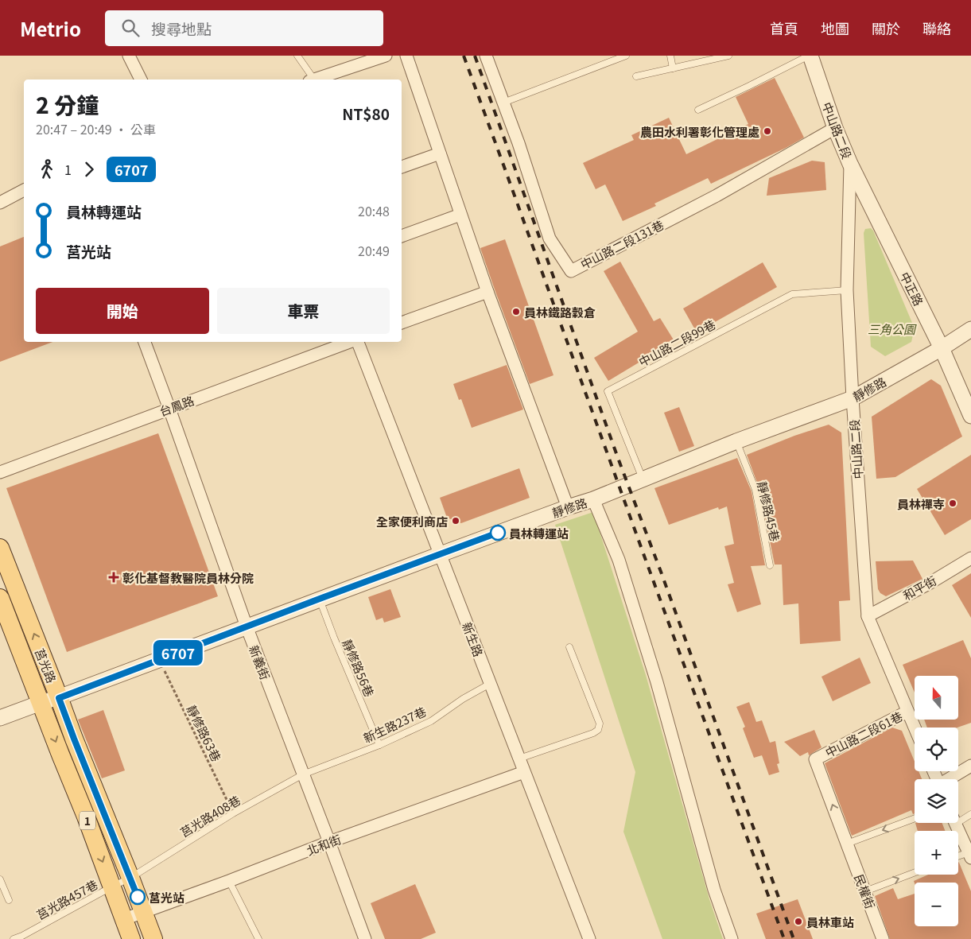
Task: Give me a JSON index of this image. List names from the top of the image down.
{
  "streets": {
    "main road": ["莒光路", "1"],
    "street": [
      "中山路二段",
      "中山路二段131巷",
      "中正路",
      "靜修路",
      "台鳳路",
      "和平街",
      "新生路",
      "新義街",
      "中山路二段61巷",
      "北和街",
      "民權街"
    ],
    "lane": [
      "中山路二段99巷",
      "靜修路45巷",
      "靜修路56巷",
      "新生路237巷",
      "莒光路408巷",
      "莒光路457巷"
    ],
    "path": ["靜修路63巷"]
  },
  "crossings": [
    ["中山路二段", "中山路二段131巷"],
    ["中山路二段", "中正路"],
    ["中山路二段", "中山路二段99巷"],
    ["中山路二段", "靜修路"],
    ["中山路二段", "和平街"],
    ["中山路二段", "中山路二段61巷"],
    ["中正路", "靜修路"],
    ["中山路二段99巷", "靜修路"],
    ["靜修路", "靜修路45巷"],
    ["靜修路", "新生路"],
    ["靜修路", "新義街"],
    ["靜修路", "莒光路"],
    ["靜修路", "靜修路56巷"],
    ["靜修路", "靜修路63巷"],
    ["台鳳路", "新義街"],
    ["新生路", "新生路237巷"],
    ["新生路", "北和街"],
    ["新義街", "新生路237巷"],
    ["新義街", "莒光路408巷"],
    ["新義街", "北和街"],
    ["莒光路", "莒光路408巷"],
    ["莒光路", "北和街"],
    ["莒光路", "莒光路457巷"],
    ["靜修路56巷", "新生路237巷"],
    ["新生路237巷", "莒光路408巷"],
    ["靜修路63巷", "莒光路408巷"],
    ["中山路二段61巷", "民權街"],
    ["莒光路408巷", "莒光路457巷"]
  ],
  "parks": ["三角公園"],
  "places": {
    "other": [
      "農田水利署彰化管理處",
      "員林鐵路穀倉",
      "員林禪寺",
      "全家便利商店",
      "員林轉運站",
      "莒光站",
      "員林車站"
    ],
    "health": ["彰化基督教醫院員林分院"]
  },
  "lines": ["bus line 6707"],
  "north": "top",
  "page": {
    "header": "Metrio",
    "search": "搜尋地點",
    "nav": [
      "首頁",
      "地圖",
      "關於",
      "聯絡"
    ],
    "on_map": "6707",
    "heading": ["2 分鐘", "20:47 – 20:49 · 公車", "NT$80"],
    "legs": ["1", "6707"],
    "list": [
      {
        "name": "員林轉運站",
        "value": "20:48"
      },
      {
        "name": "莒光站",
        "value": "20:49"
      }
    ],
    "buttons": ["開始", "車票"],
    "map_buttons": ["+", "−"]
  }
}
